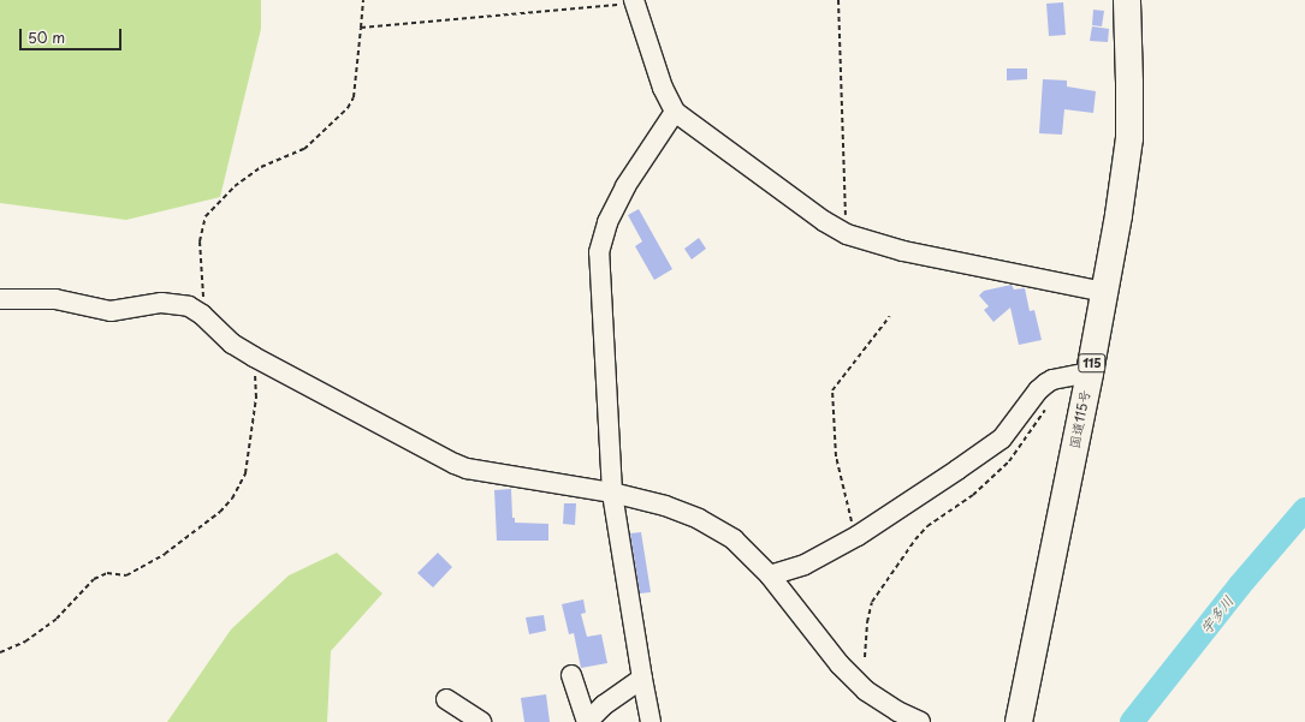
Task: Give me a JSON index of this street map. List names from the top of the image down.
{
  "streets": {
    "highway": ["115", "国道115号"]
  },
  "water": ["宇多川"],
  "scale_bar": "50 m"
}
